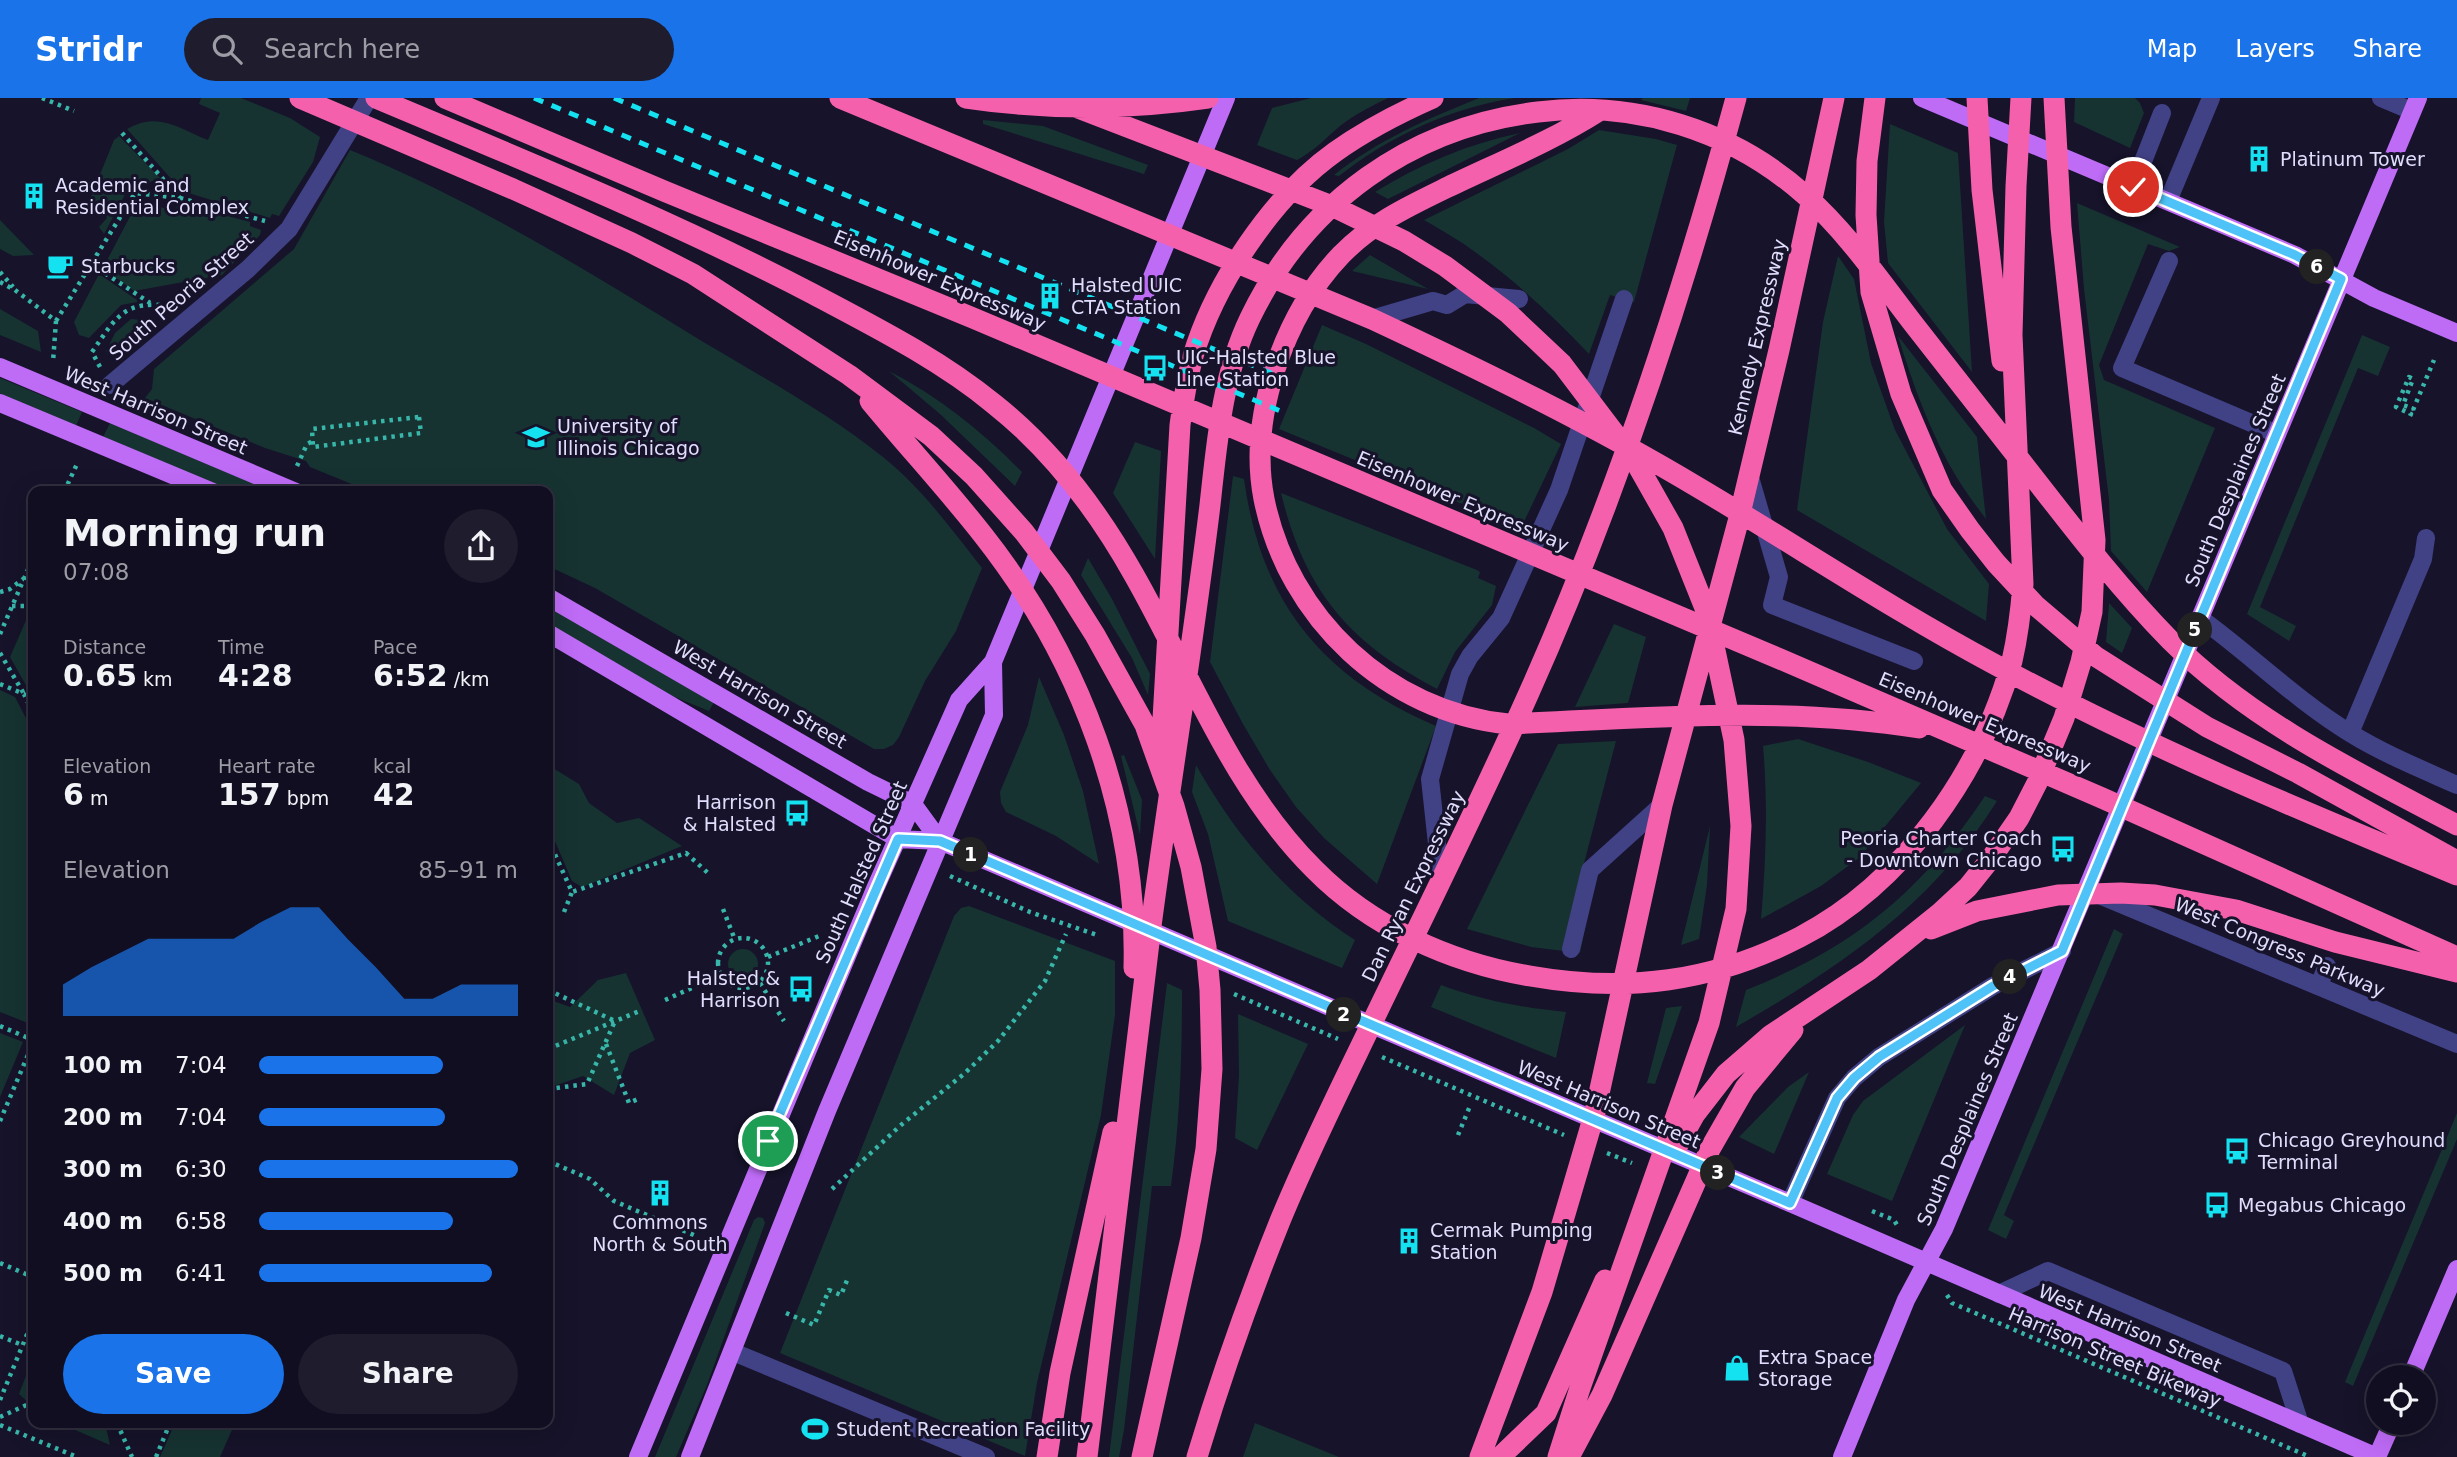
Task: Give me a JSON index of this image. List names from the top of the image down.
{
  "streets": {
    "highway": ["Eisenhower Expressway", "Kennedy Expressway", "Dan Ryan Expressway"],
    "main road": ["West Harrison Street", "South Desplaines Street", "South Halsted Street"],
    "street": ["South Peoria Street", "West Congress Parkway"],
    "path": ["Harrison Street Bikeway"]
  },
  "crossings": [
    ["West Harrison Street", "South Desplaines Street"],
    ["West Harrison Street", "South Halsted Street"],
    ["West Harrison Street", "Harrison Street Bikeway"],
    ["South Desplaines Street", "West Congress Parkway"],
    ["South Desplaines Street", "Harrison Street Bikeway"]
  ],
  "places": {
    "building": [
      "Platinum Tower",
      "Academic and Residential Complex",
      "Halsted UIC CTA Station",
      "Commons North & South",
      "Cermak Pumping Station"
    ],
    "cafe": ["Starbucks"],
    "bus stop": [
      "UIC-Halsted Blue Line Station",
      "Harrison & Halsted",
      "Peoria Charter Coach - Downtown Chicago",
      "Halsted & Harrison",
      "Chicago Greyhound Terminal",
      "Megabus Chicago"
    ],
    "school or university": ["University of Illinois Chicago"],
    "shop": ["Extra Space Storage"],
    "sports": ["Student Recreation Facility"]
  },
  "page": {
    "header": "Stridr",
    "search": "Search here",
    "nav": ["Map", "Layers", "Share"],
    "pins": [
      "6",
      "5",
      "1",
      "4",
      "2",
      "3"
    ],
    "heading": ["Morning run", "07:08"],
    "stats": [
      ["Distance", "0.65 km"],
      ["Time", "4:28"],
      ["Pace", "6:52 /km"],
      ["Elevation", "6 m"],
      ["Heart rate", "157 bpm"],
      ["kcal", "42"]
    ],
    "chart": ["Elevation", "85–91 m"],
    "list": [
      {
        "name": "100 m",
        "note": "7:04"
      },
      {
        "name": "200 m",
        "note": "7:04"
      },
      {
        "name": "300 m",
        "note": "6:30"
      },
      {
        "name": "400 m",
        "note": "6:58"
      },
      {
        "name": "500 m",
        "note": "6:41"
      }
    ],
    "buttons": ["Save", "Share"]
  }
}
